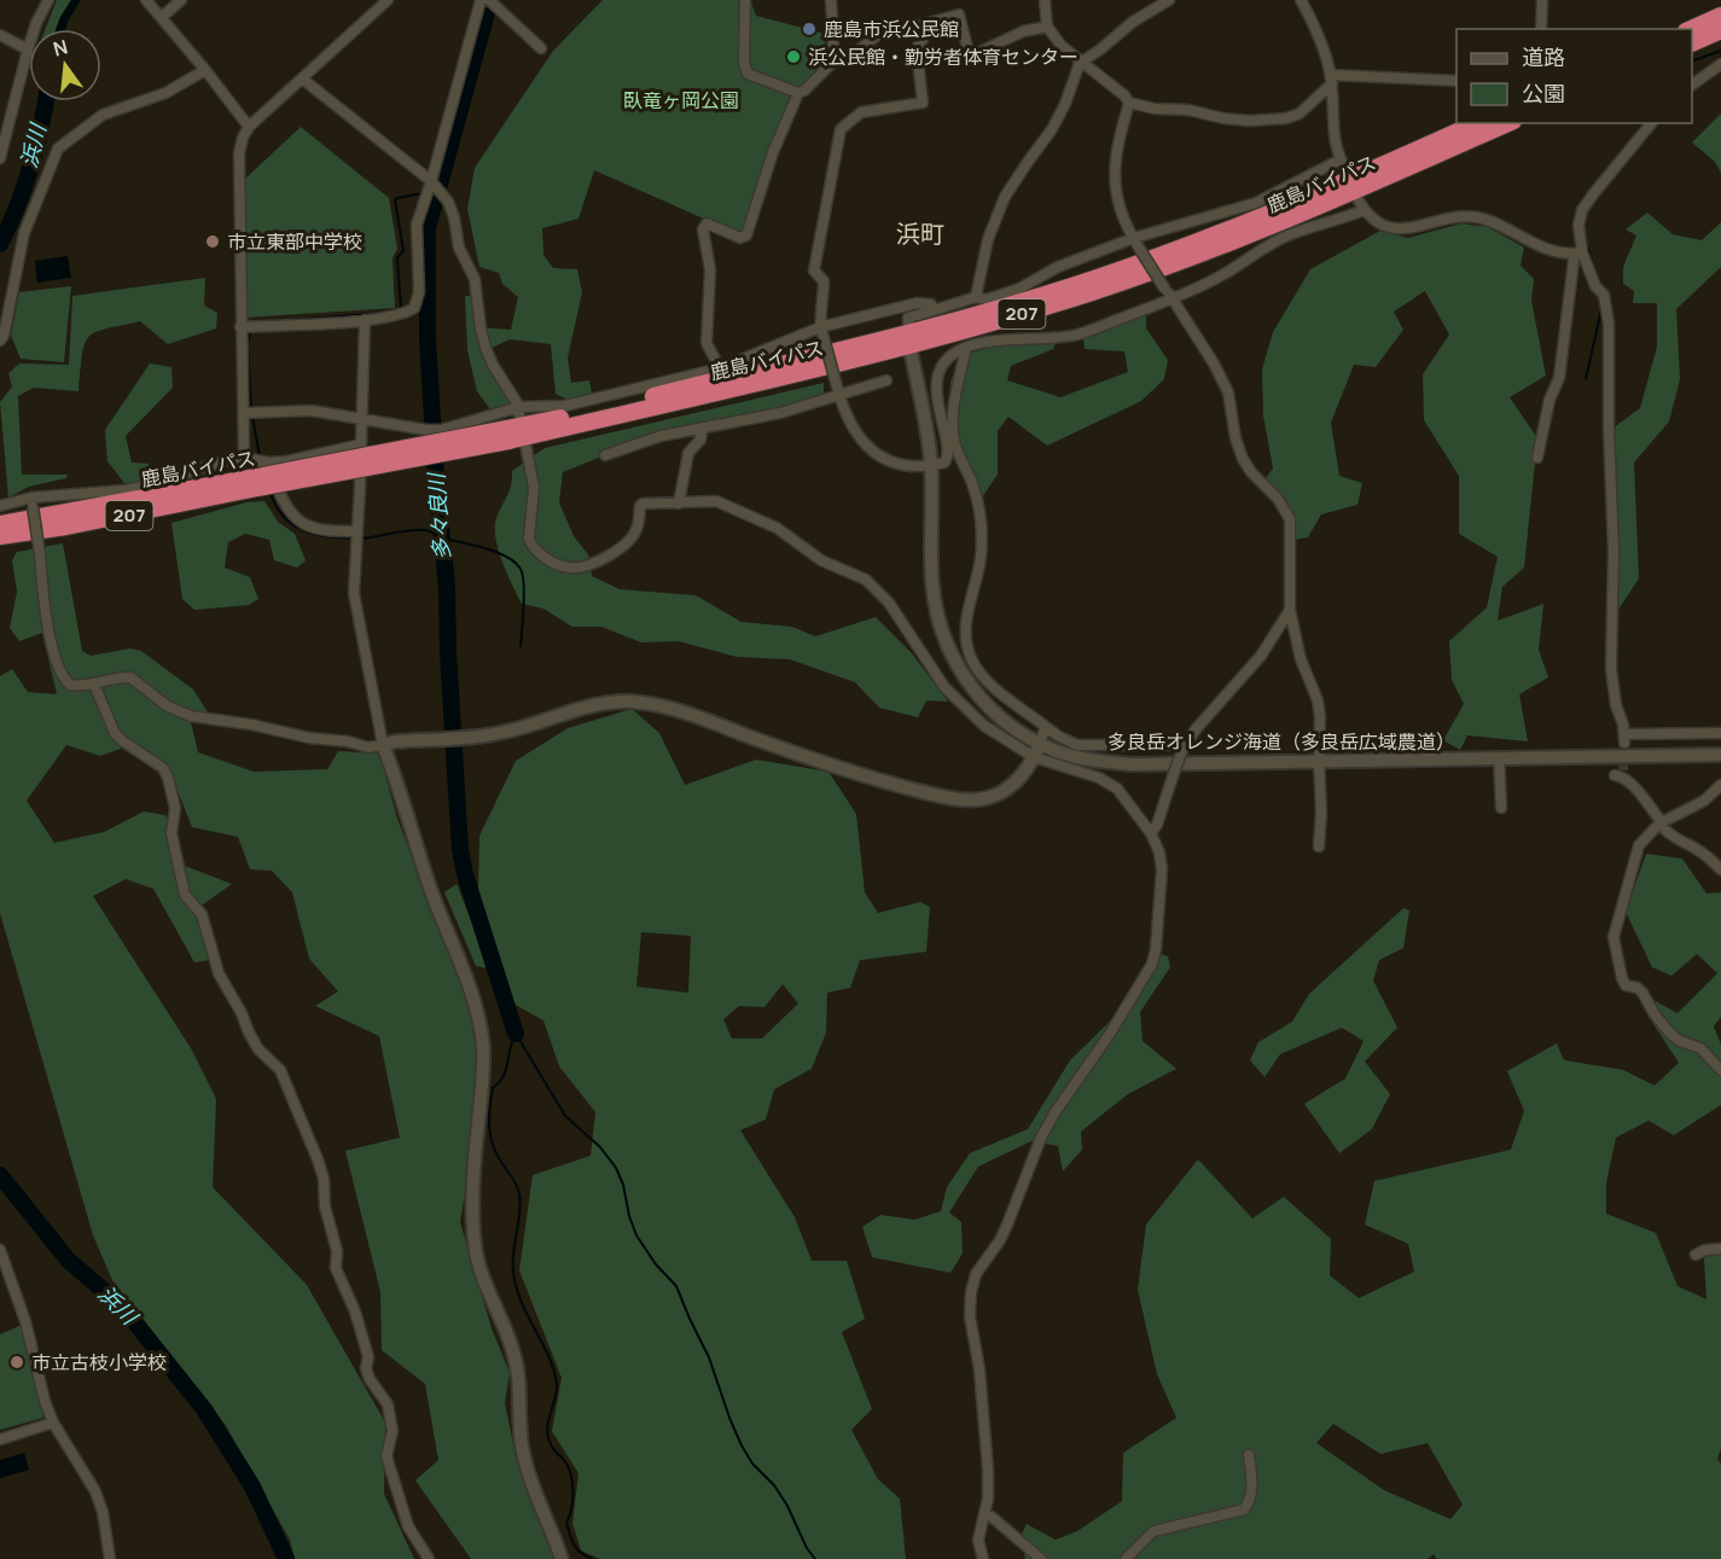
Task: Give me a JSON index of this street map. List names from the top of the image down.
{
  "streets": {
    "highway": ["鹿島バイパス", "207"],
    "street": ["多良岳オレンジ海道（多良岳広域農道）"]
  },
  "crossings": [
    ["鹿島バイパス", "多良岳オレンジ海道（多良岳広域農道）"]
  ],
  "districts": ["浜町"],
  "water": ["浜川", "多々良川"],
  "parks": ["臥竜ヶ岡公園"],
  "places": [
    "鹿島市浜公民館",
    "浜公民館・勤労者体育センター",
    "市立東部中学校",
    "市立古枝小学校"
  ],
  "legend": ["道路", "公園"],
  "north": "top"
}
